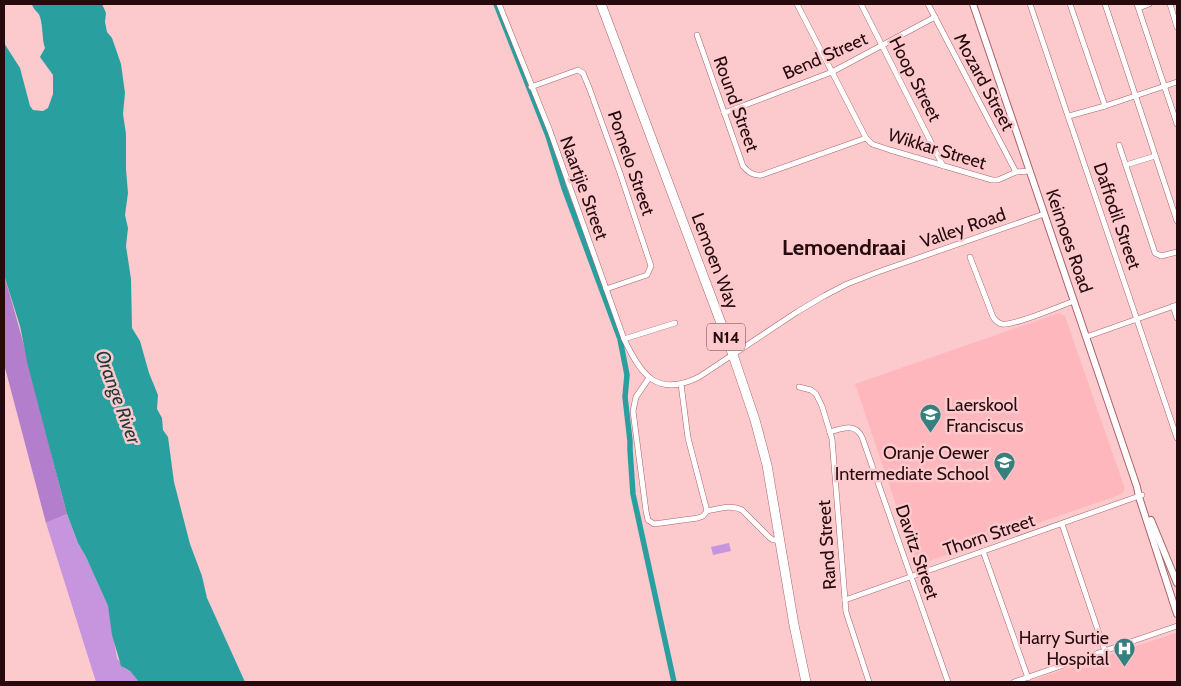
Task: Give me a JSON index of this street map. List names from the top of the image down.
{
  "streets": {
    "highway": ["Lemoen Way", "N14"],
    "street": [
      "Bend Street",
      "Hoop Street",
      "Mozard Street",
      "Round Street",
      "Wikkar Street",
      "Pomelo Street",
      "Naartjie Street",
      "Daffodil Street",
      "Valley Road",
      "Keimoes Road",
      "Thorn Street",
      "Rand Street",
      "Davitz Street"
    ]
  },
  "crossings": [
    ["Bend Street", "Hoop Street"],
    ["Bend Street", "Mozard Street"],
    ["Bend Street", "Round Street"],
    ["Hoop Street", "Wikkar Street"],
    ["Mozard Street", "Wikkar Street"],
    ["Round Street", "Wikkar Street"],
    ["Wikkar Street", "Keimoes Road"],
    ["Pomelo Street", "Naartjie Street"],
    ["Valley Road", "Keimoes Road"],
    ["Valley Road", "Lemoen Way"],
    ["Keimoes Road", "Thorn Street"],
    ["Thorn Street", "Rand Street"],
    ["Thorn Street", "Davitz Street"],
    ["Rand Street", "Davitz Street"]
  ],
  "districts": ["Lemoendraai"],
  "water": ["Orange River"],
  "places": {
    "school or university": ["Laerskool Franciscus", "Oranje Oewer Intermediate School"],
    "hospital": ["Harry Surtie Hospital"]
  }
}
